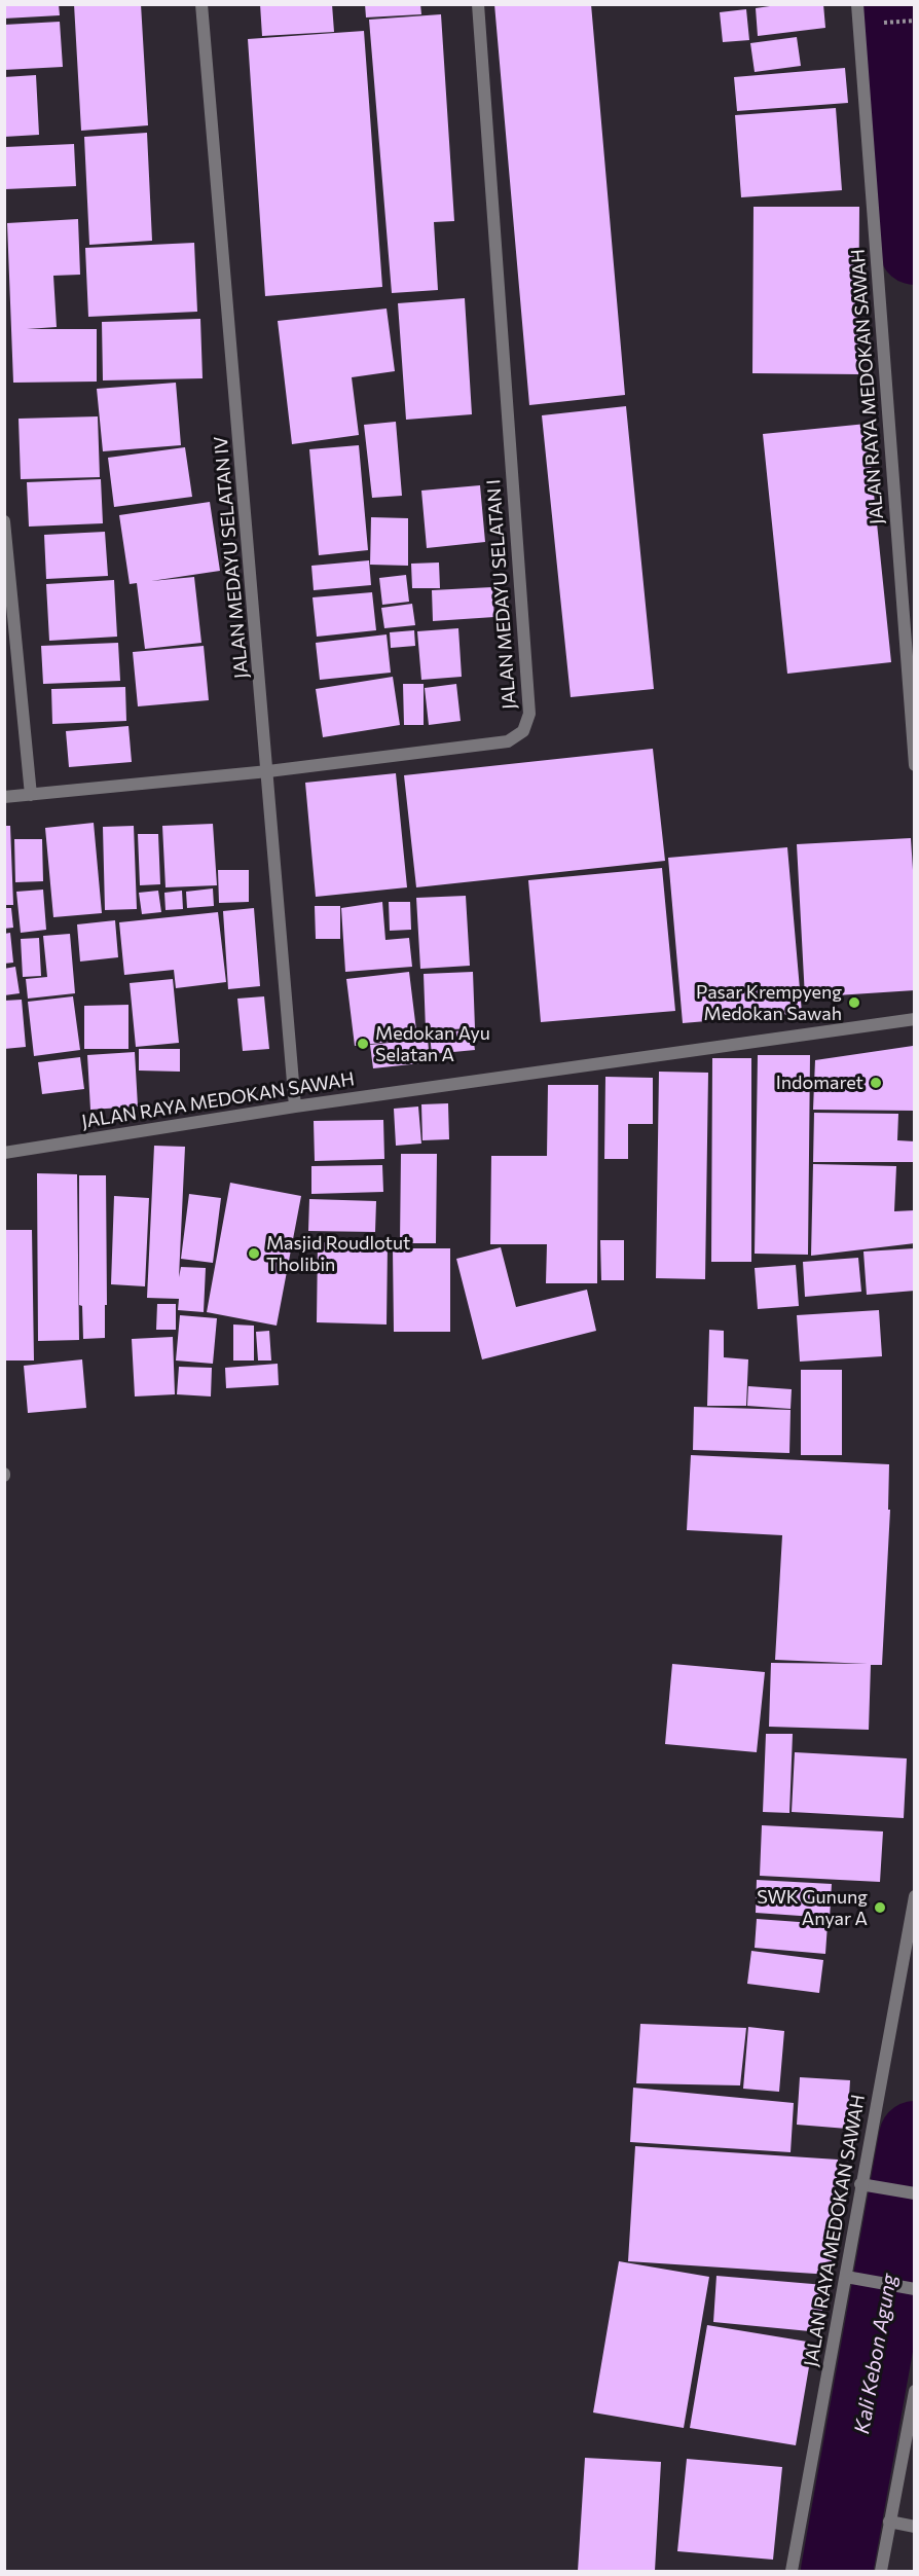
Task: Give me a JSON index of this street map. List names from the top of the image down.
{
  "streets": {
    "street": ["JALAN RAYA MEDOKAN SAWAH", "JALAN MEDAYU SELATAN IV", "JALAN MEDAYU SELATAN I"]
  },
  "crossings": [
    ["JALAN RAYA MEDOKAN SAWAH", "JALAN MEDAYU SELATAN IV"],
    ["JALAN MEDAYU SELATAN IV", "JALAN MEDAYU SELATAN I"]
  ],
  "water": ["Kali Kebon Agung"],
  "places": [
    "Pasar Krempyeng Medokan Sawah",
    "Medokan Ayu Selatan A",
    "Indomaret",
    "Masjid Roudlotut Tholibin",
    "SWK Gunung Anyar A"
  ]
}
